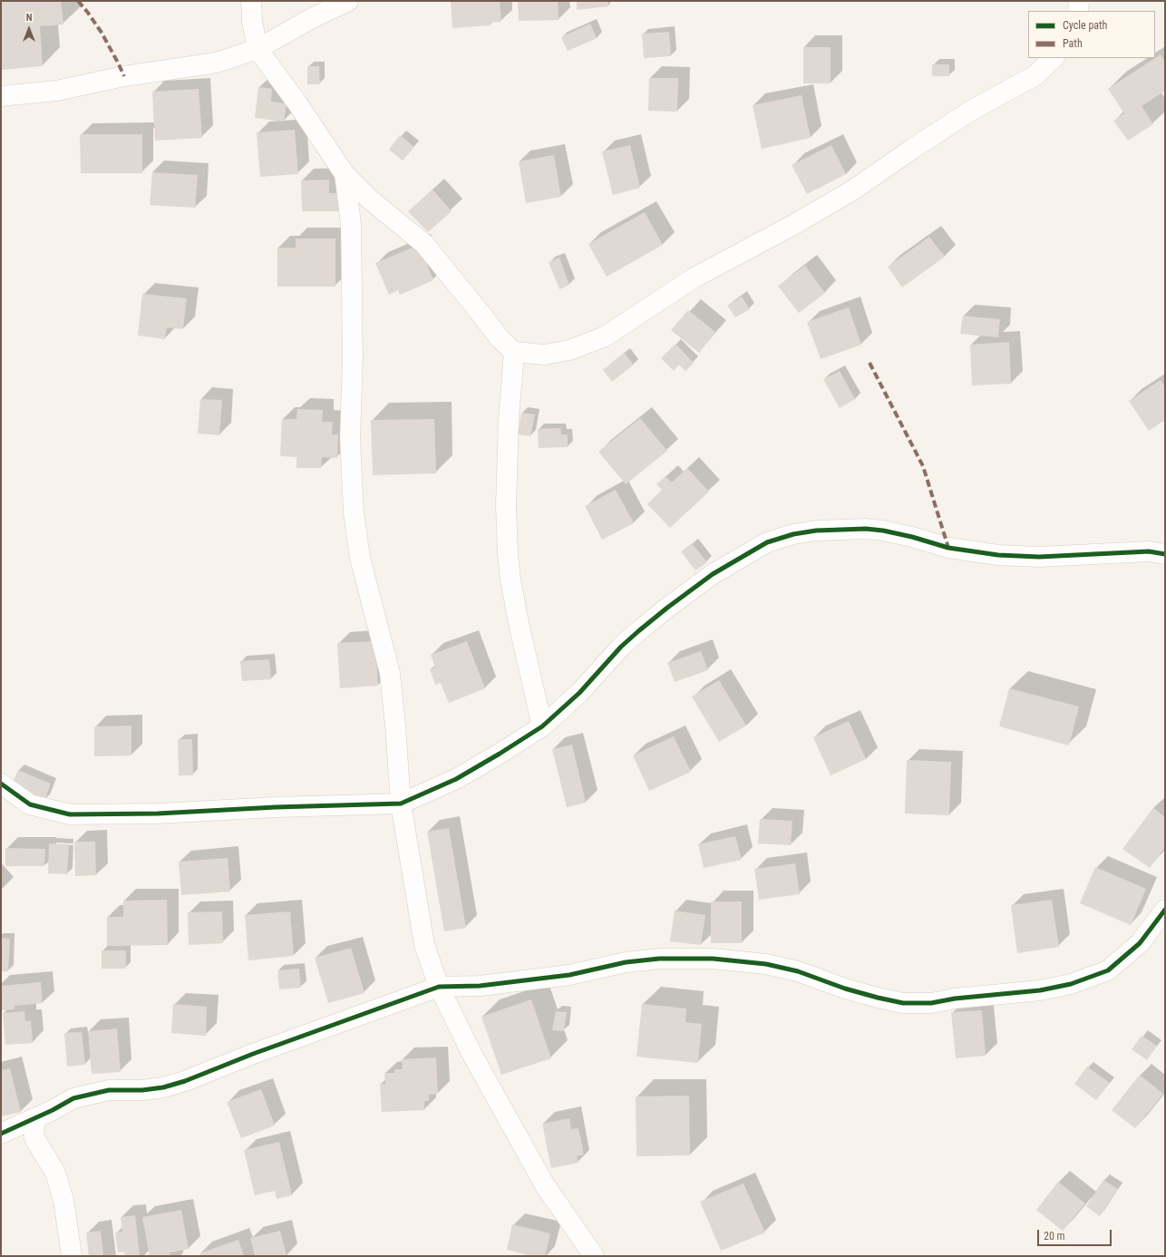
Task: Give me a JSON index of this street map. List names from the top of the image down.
{
  "legend": ["Cycle path", "Path"],
  "scale_bar": "20 m",
  "north": "top"
}
